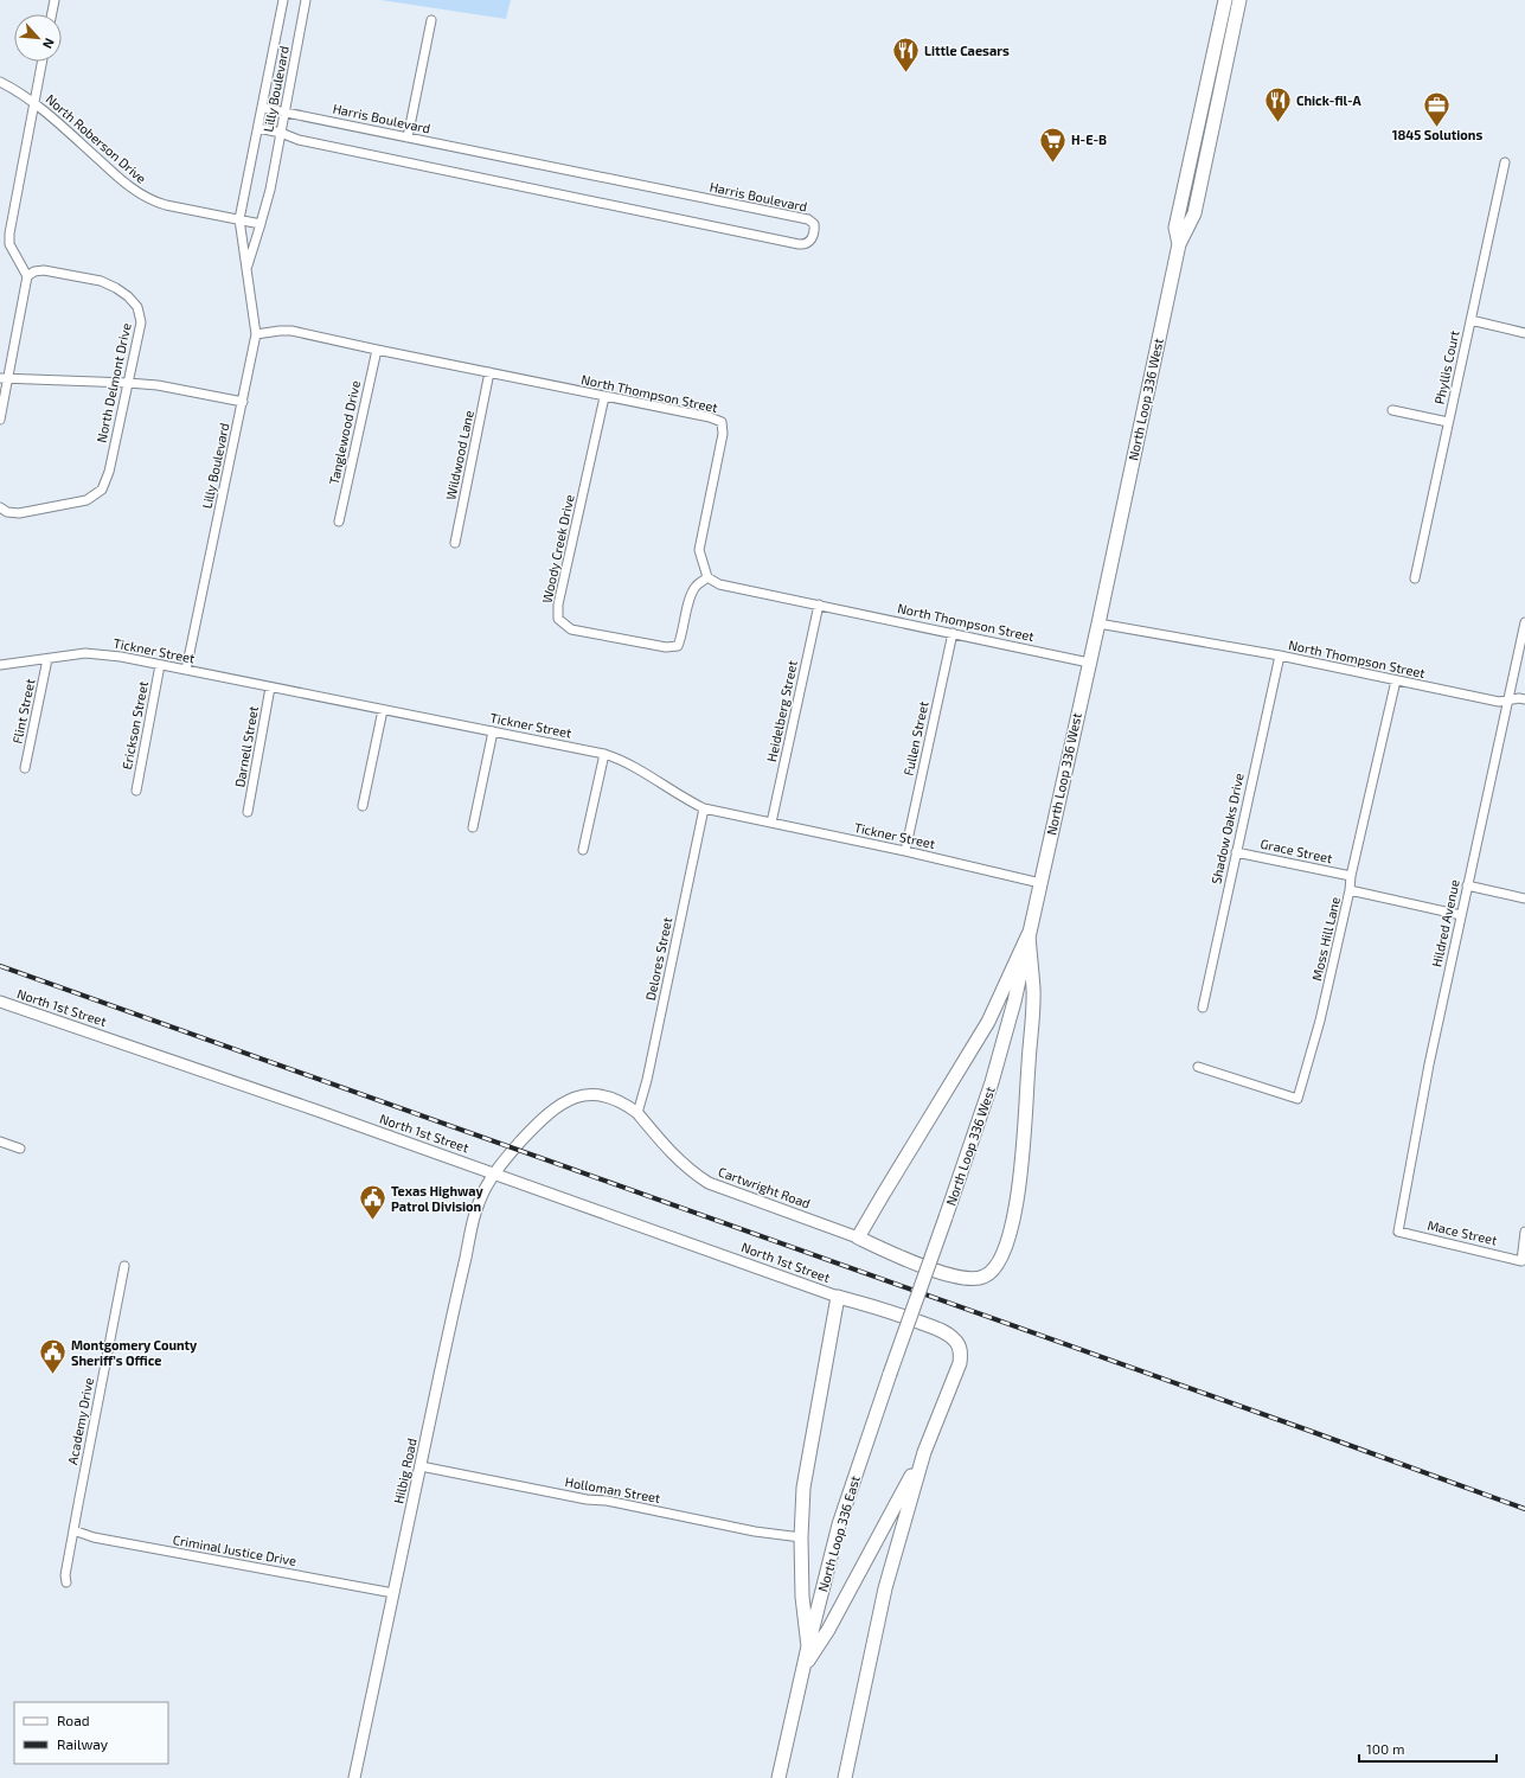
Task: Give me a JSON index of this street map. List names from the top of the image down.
{
  "streets": {
    "main road": ["North Loop 336 West", "North Loop 336 East"],
    "street": [
      "Lilly Boulevard",
      "Harris Boulevard",
      "North Roberson Drive",
      "Phyllis Court",
      "North Delmont Drive",
      "North Thompson Street",
      "Tanglewood Drive",
      "Wildwood Lane",
      "Woody Creek Drive",
      "Tickner Street",
      "Flint Street",
      "Heidelberg Street",
      "Erickson Street",
      "Fullen Street",
      "Darnell Street",
      "Shadow Oaks Drive",
      "Grace Street",
      "Hildred Avenue",
      "Moss Hill Lane",
      "Delores Street",
      "North 1st Street",
      "Cartwright Road",
      "Mace Street",
      "Academy Drive",
      "Hilbig Road",
      "Holloman Street",
      "Criminal Justice Drive"
    ]
  },
  "crossings": [
    ["Lilly Boulevard", "Harris Boulevard"],
    ["Lilly Boulevard", "North Roberson Drive"],
    ["Lilly Boulevard", "North Thompson Street"],
    ["Lilly Boulevard", "Tickner Street"],
    ["North Thompson Street", "North Loop 336 West"],
    ["North Thompson Street", "Tanglewood Drive"],
    ["North Thompson Street", "Wildwood Lane"],
    ["North Thompson Street", "Woody Creek Drive"],
    ["North Thompson Street", "Heidelberg Street"],
    ["North Thompson Street", "Fullen Street"],
    ["North Thompson Street", "Shadow Oaks Drive"],
    ["North Thompson Street", "Hildred Avenue"],
    ["North Thompson Street", "Moss Hill Lane"],
    ["North Loop 336 West", "Tickner Street"],
    ["North Loop 336 West", "North Loop 336 East"],
    ["Tickner Street", "Flint Street"],
    ["Tickner Street", "Heidelberg Street"],
    ["Tickner Street", "Erickson Street"],
    ["Tickner Street", "Fullen Street"],
    ["Tickner Street", "Darnell Street"],
    ["Tickner Street", "Delores Street"],
    ["Shadow Oaks Drive", "Grace Street"],
    ["Grace Street", "Moss Hill Lane"],
    ["Hildred Avenue", "Mace Street"],
    ["Delores Street", "Cartwright Road"],
    ["North 1st Street", "Cartwright Road"],
    ["North 1st Street", "Hilbig Road"],
    ["Cartwright Road", "Hilbig Road"],
    ["Academy Drive", "Criminal Justice Drive"],
    ["Hilbig Road", "Holloman Street"],
    ["Hilbig Road", "Criminal Justice Drive"]
  ],
  "places": {
    "restaurant": ["Little Caesars", "Chick-fil-A"],
    "office": ["1845 Solutions"],
    "supermarket": ["H-E-B"],
    "public building": ["Texas Highway Patrol Division", "Montgomery County Sheriff's Office"]
  },
  "legend": ["Road", "Railway"],
  "scale_bar": "100 m",
  "north": "bottom right"
}
